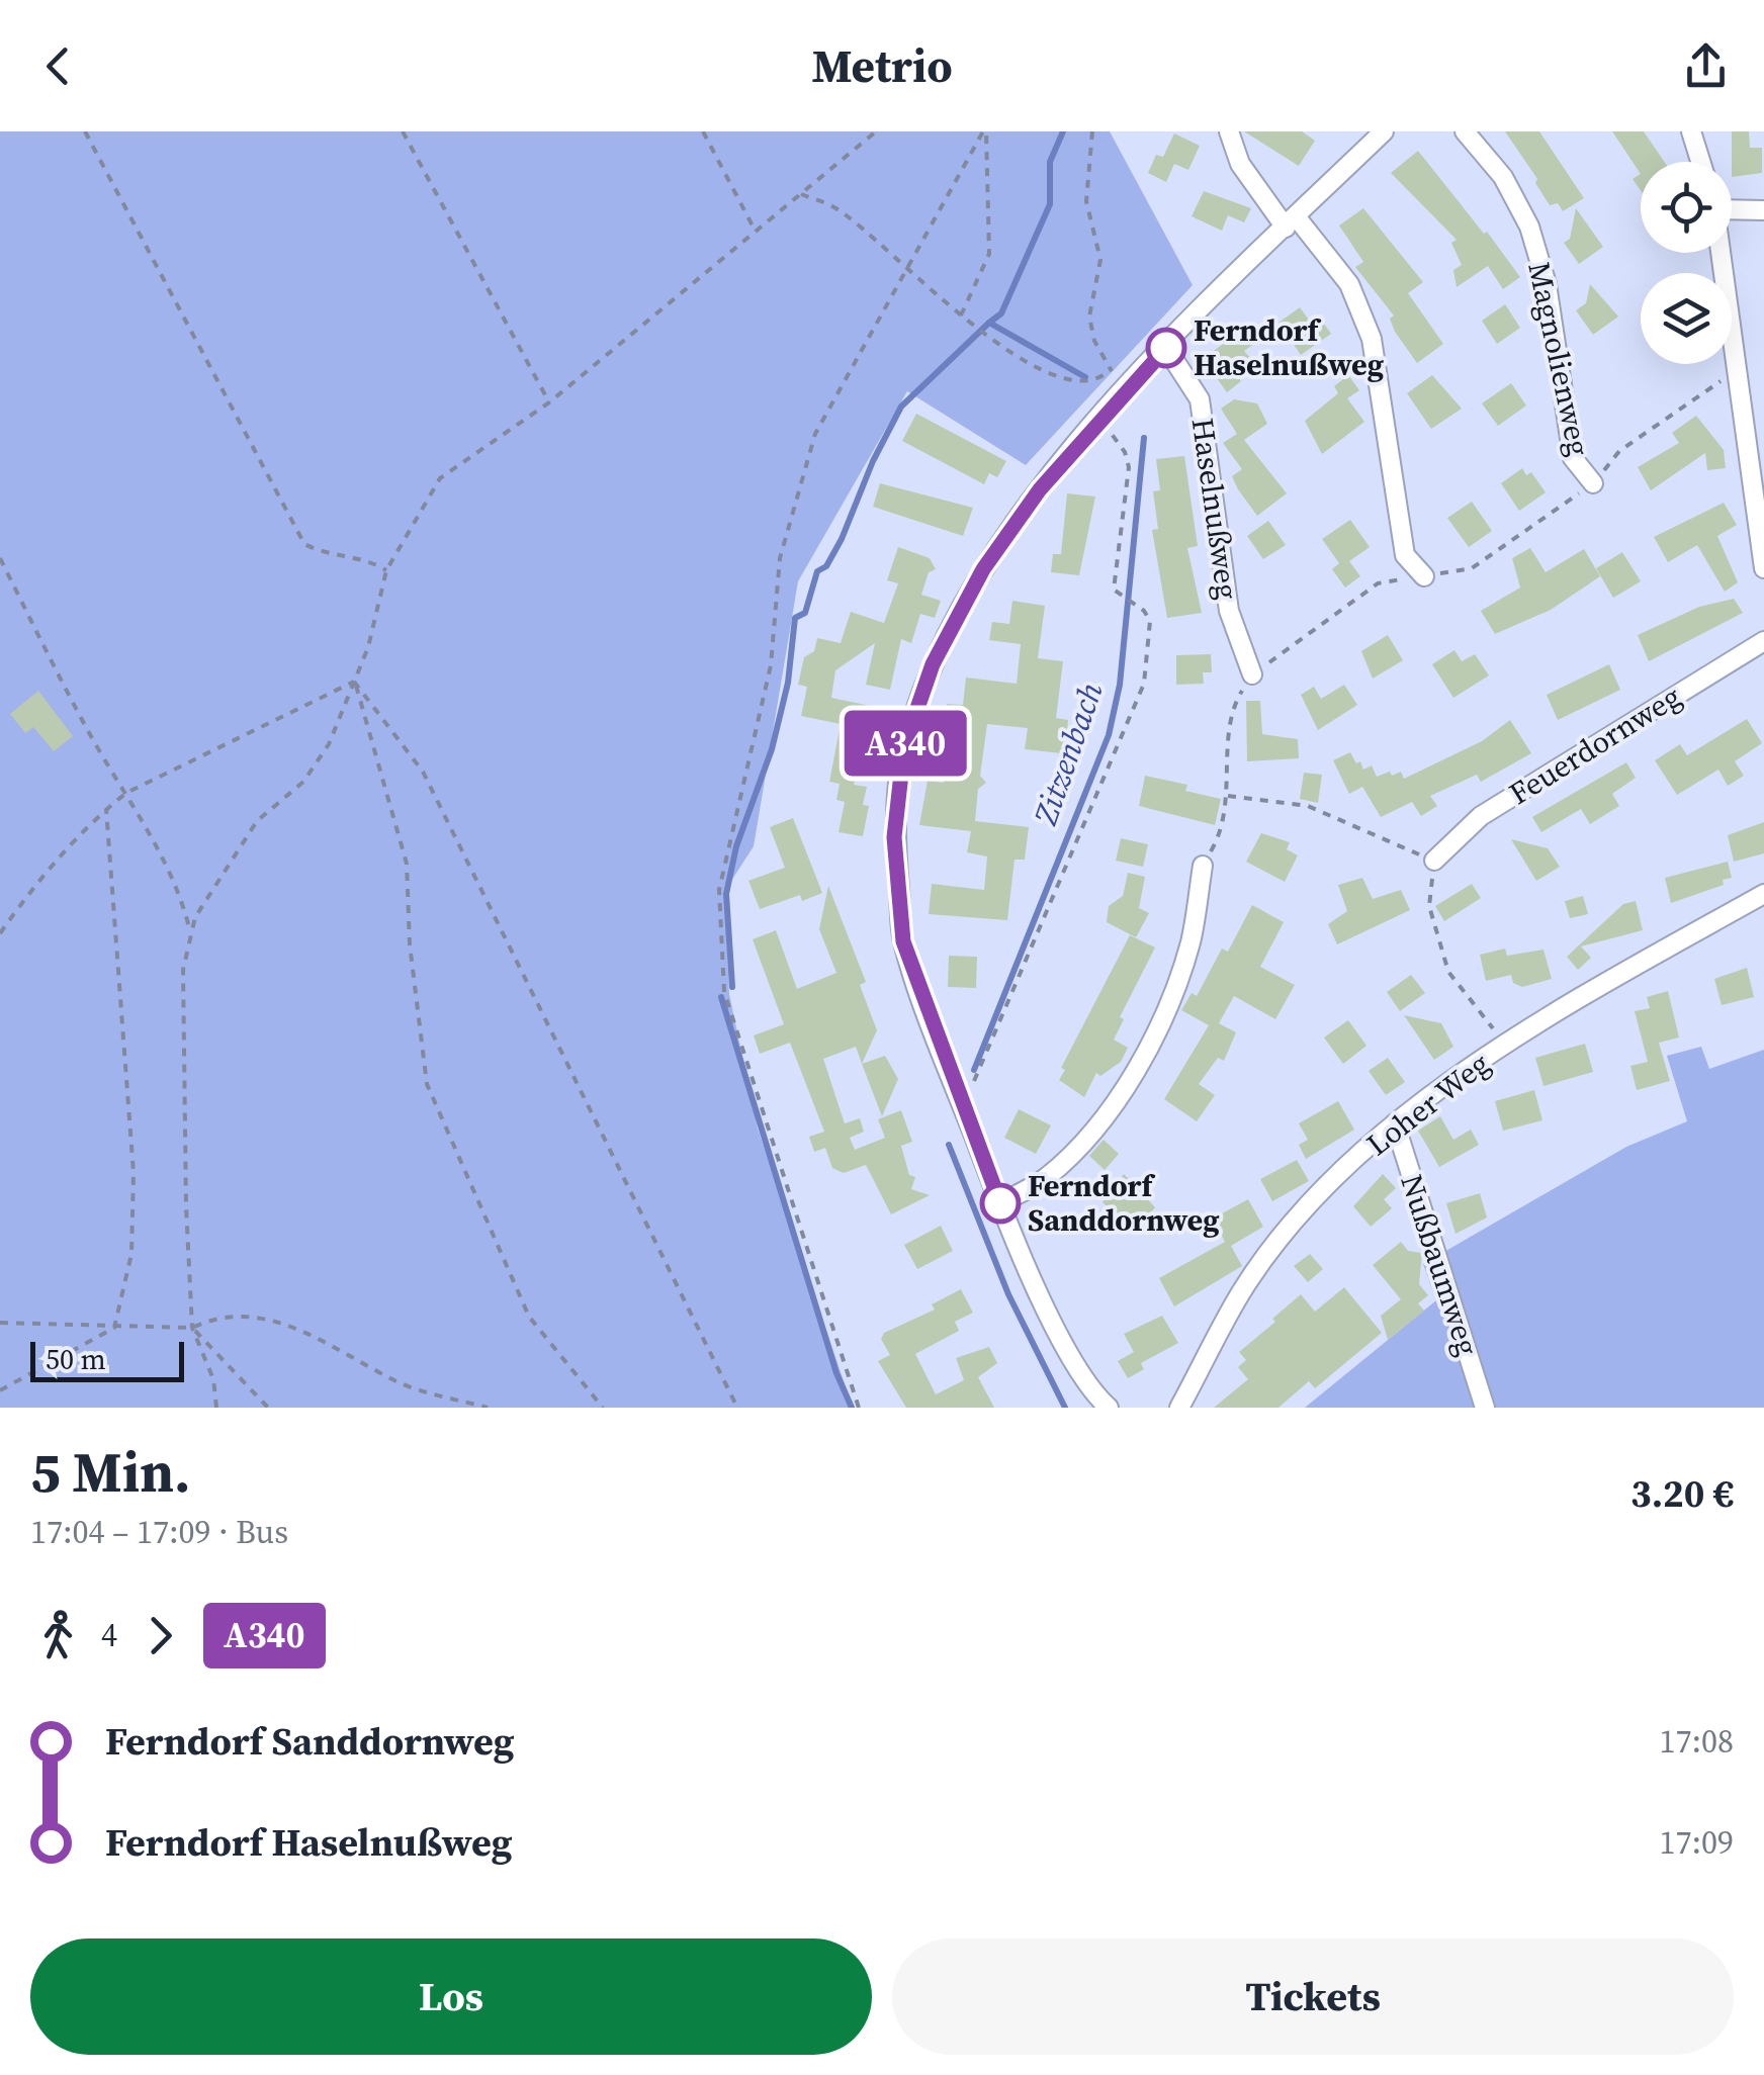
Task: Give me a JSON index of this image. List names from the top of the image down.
{
  "streets": {
    "street": [
      "Magnolienweg",
      "Haselnußweg",
      "Feuerdornweg",
      "Loher Weg",
      "Nußbaumweg"
    ]
  },
  "crossings": [
    ["Loher Weg", "Nußbaumweg"]
  ],
  "water": ["Zitzenbach"],
  "places": ["Ferndorf Haselnußweg", "Ferndorf Sanddornweg"],
  "lines": ["bus line A340"],
  "scale_bar": "50 m",
  "page": {
    "header": "Metrio",
    "on_map": "A340",
    "scale": "50 m",
    "heading": ["5 Min.", "17:04 – 17:09 · Bus", "3.20 €"],
    "legs": ["4", "A340"],
    "list": [
      {
        "name": "Ferndorf Sanddornweg",
        "value": "17:08"
      },
      {
        "name": "Ferndorf Haselnußweg",
        "value": "17:09"
      }
    ],
    "buttons": ["Los", "Tickets"]
  }
}
